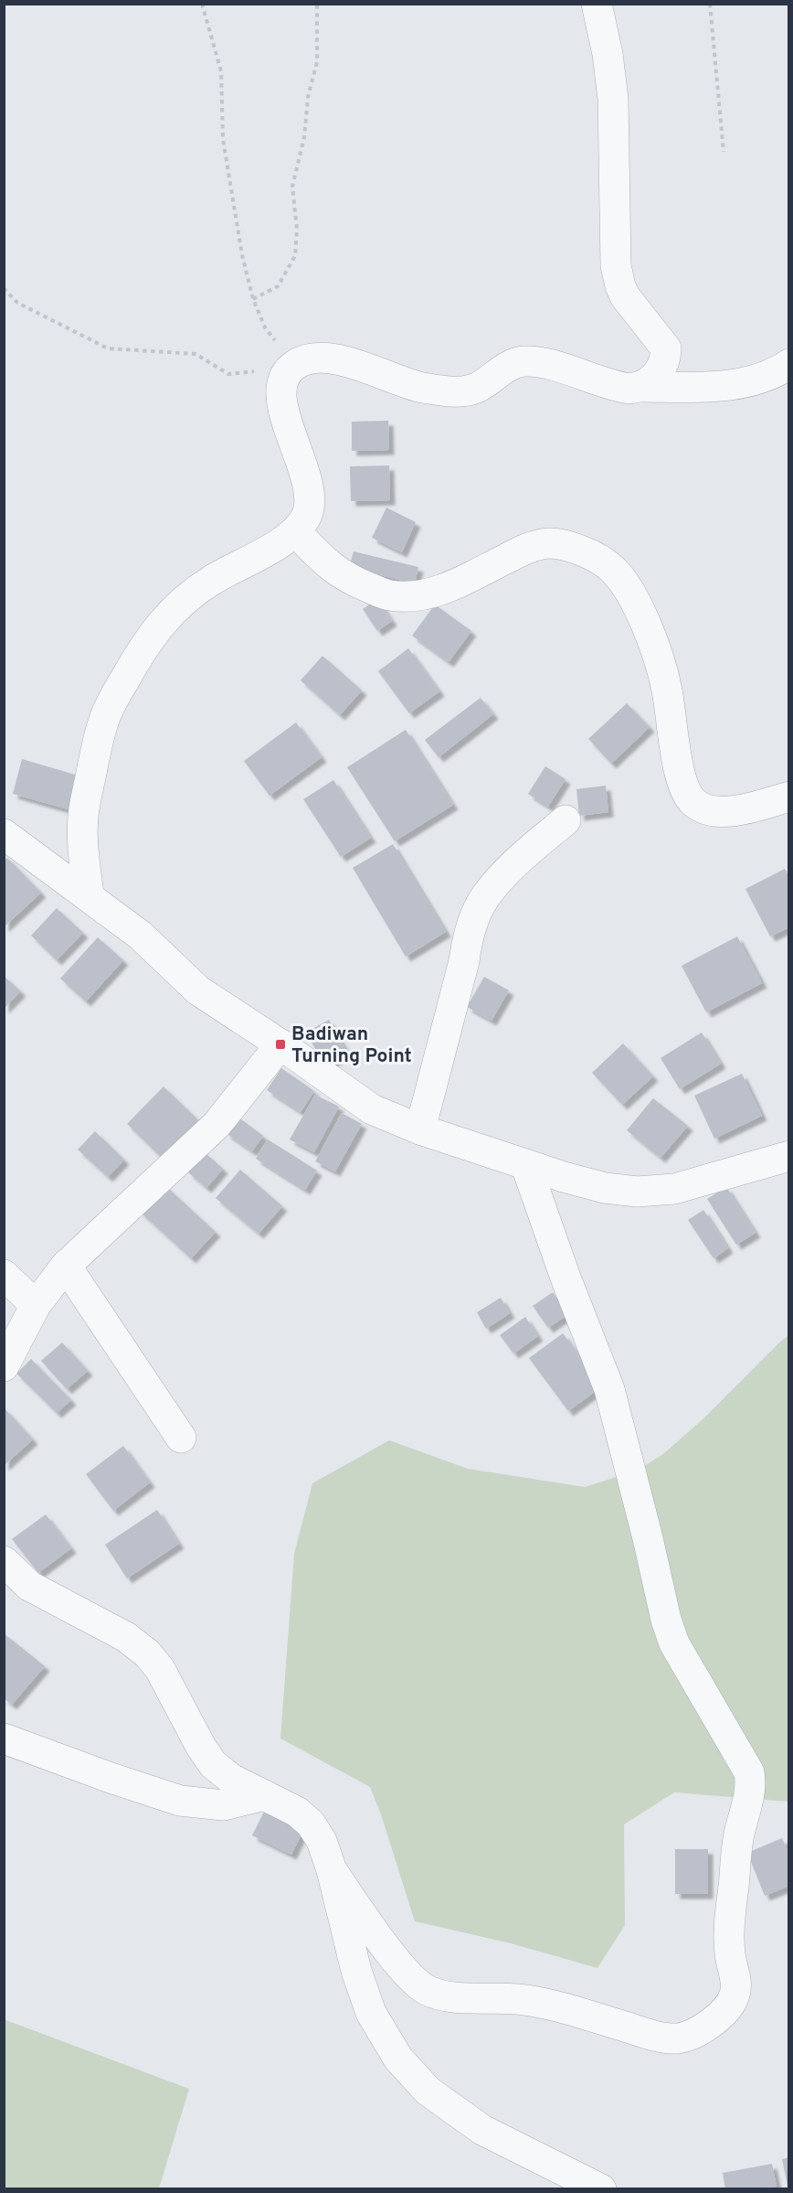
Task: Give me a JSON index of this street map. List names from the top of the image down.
{
  "places": {
    "transit": ["Badiwan Turning Point"]
  }
}
